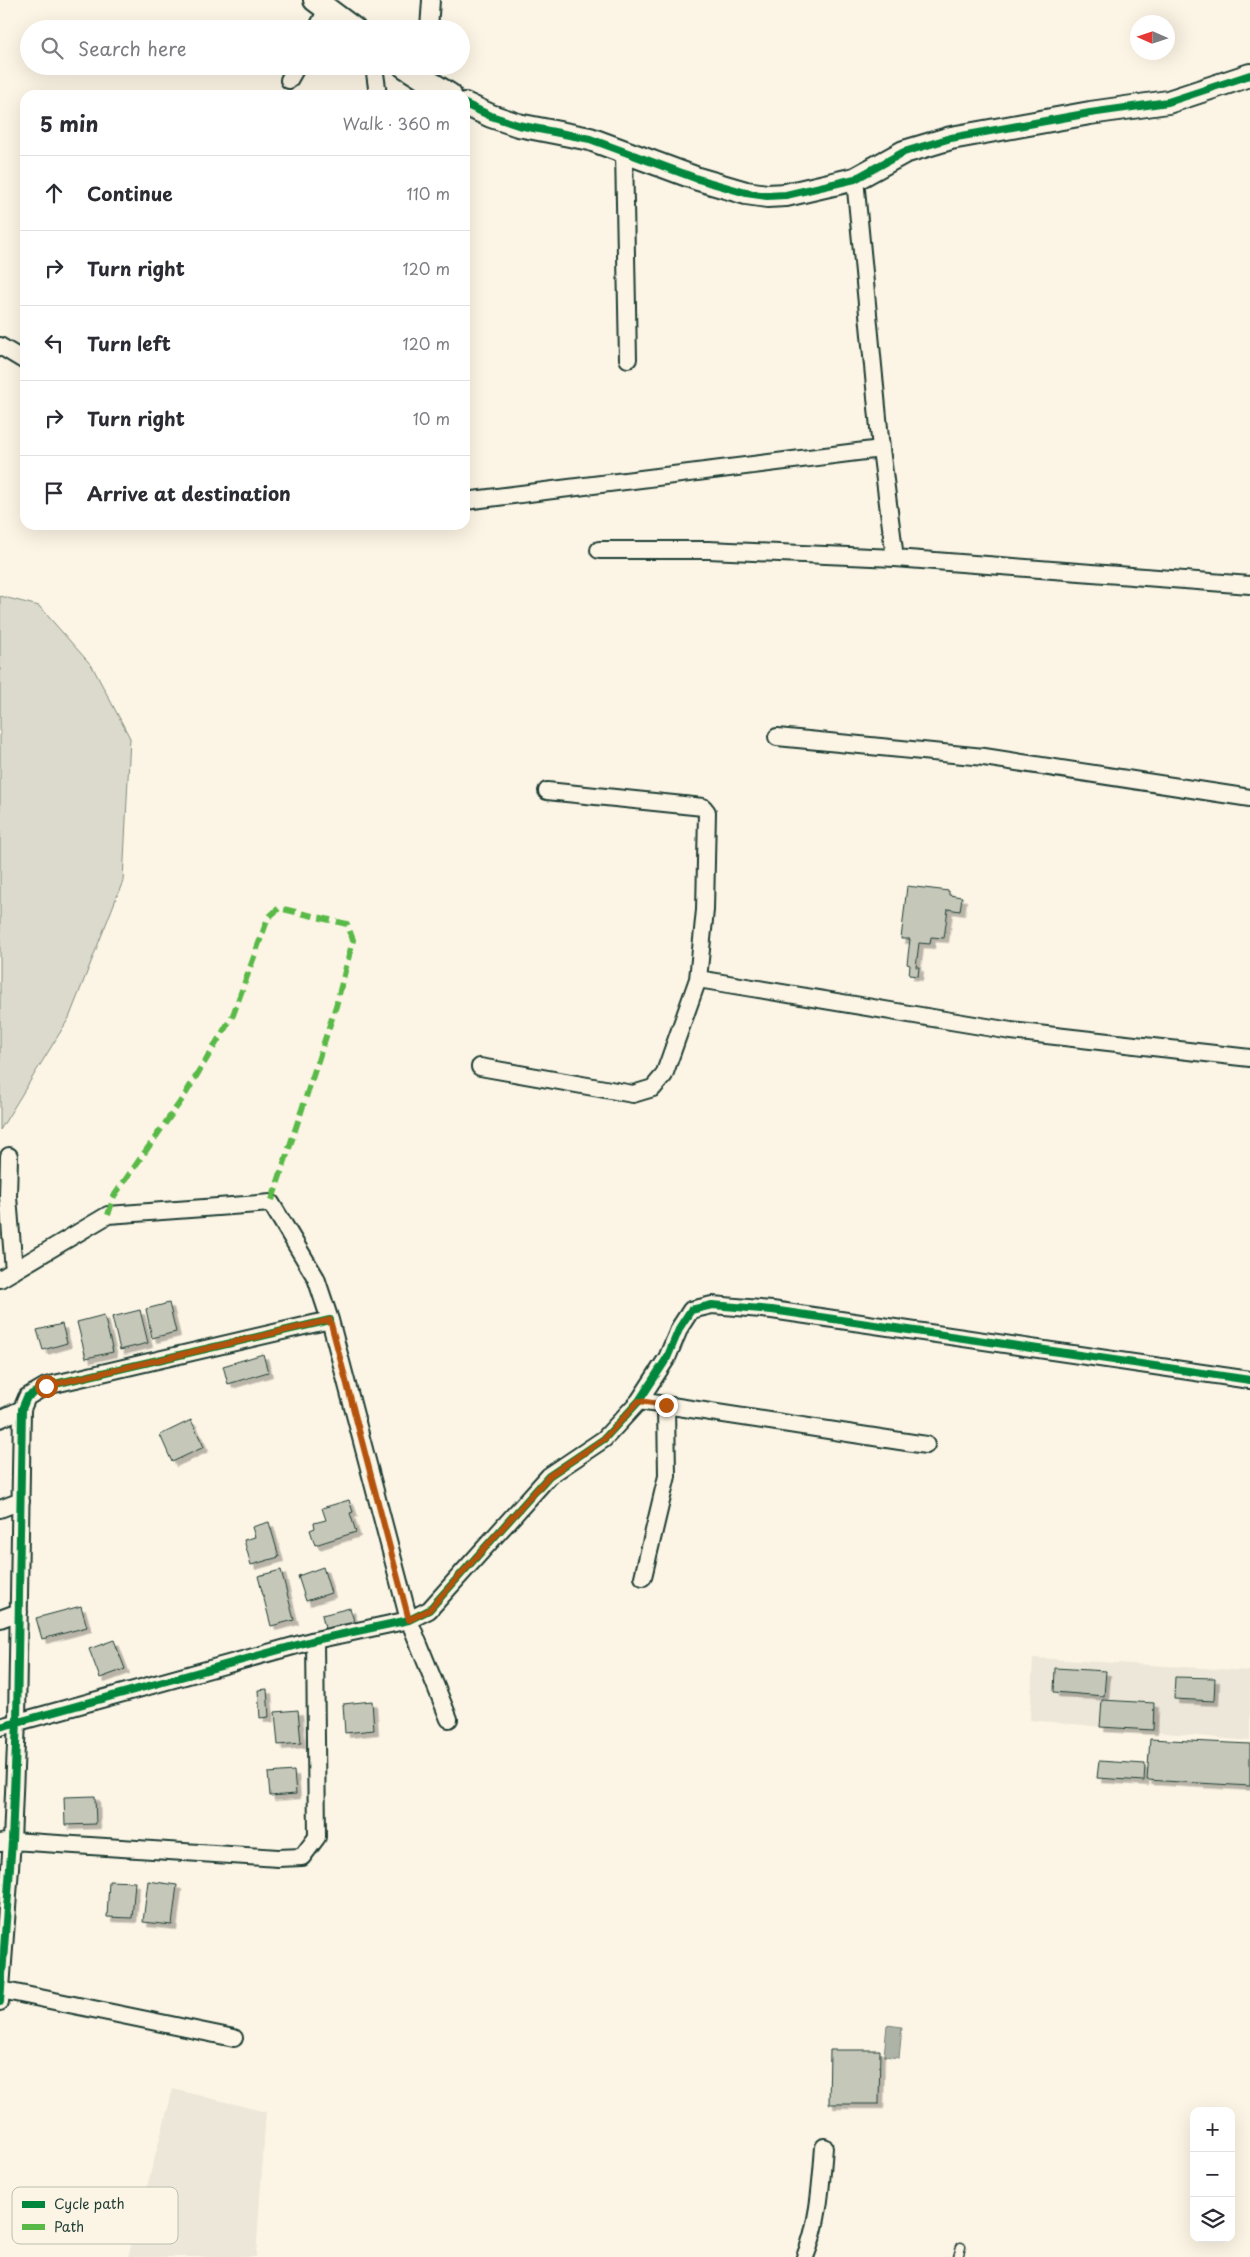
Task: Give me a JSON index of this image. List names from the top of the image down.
{
  "legend": ["Cycle path", "Path"],
  "north": "left",
  "page": {
    "search": "Search here",
    "heading": ["5 min", "Walk · 360 m"],
    "list": [
      ["Continue", "110 m"],
      ["Turn right", "120 m"],
      ["Turn left", "120 m"],
      ["Turn right", "10 m"],
      "Arrive at destination"
    ],
    "map_buttons": ["+", "−"]
  }
}
